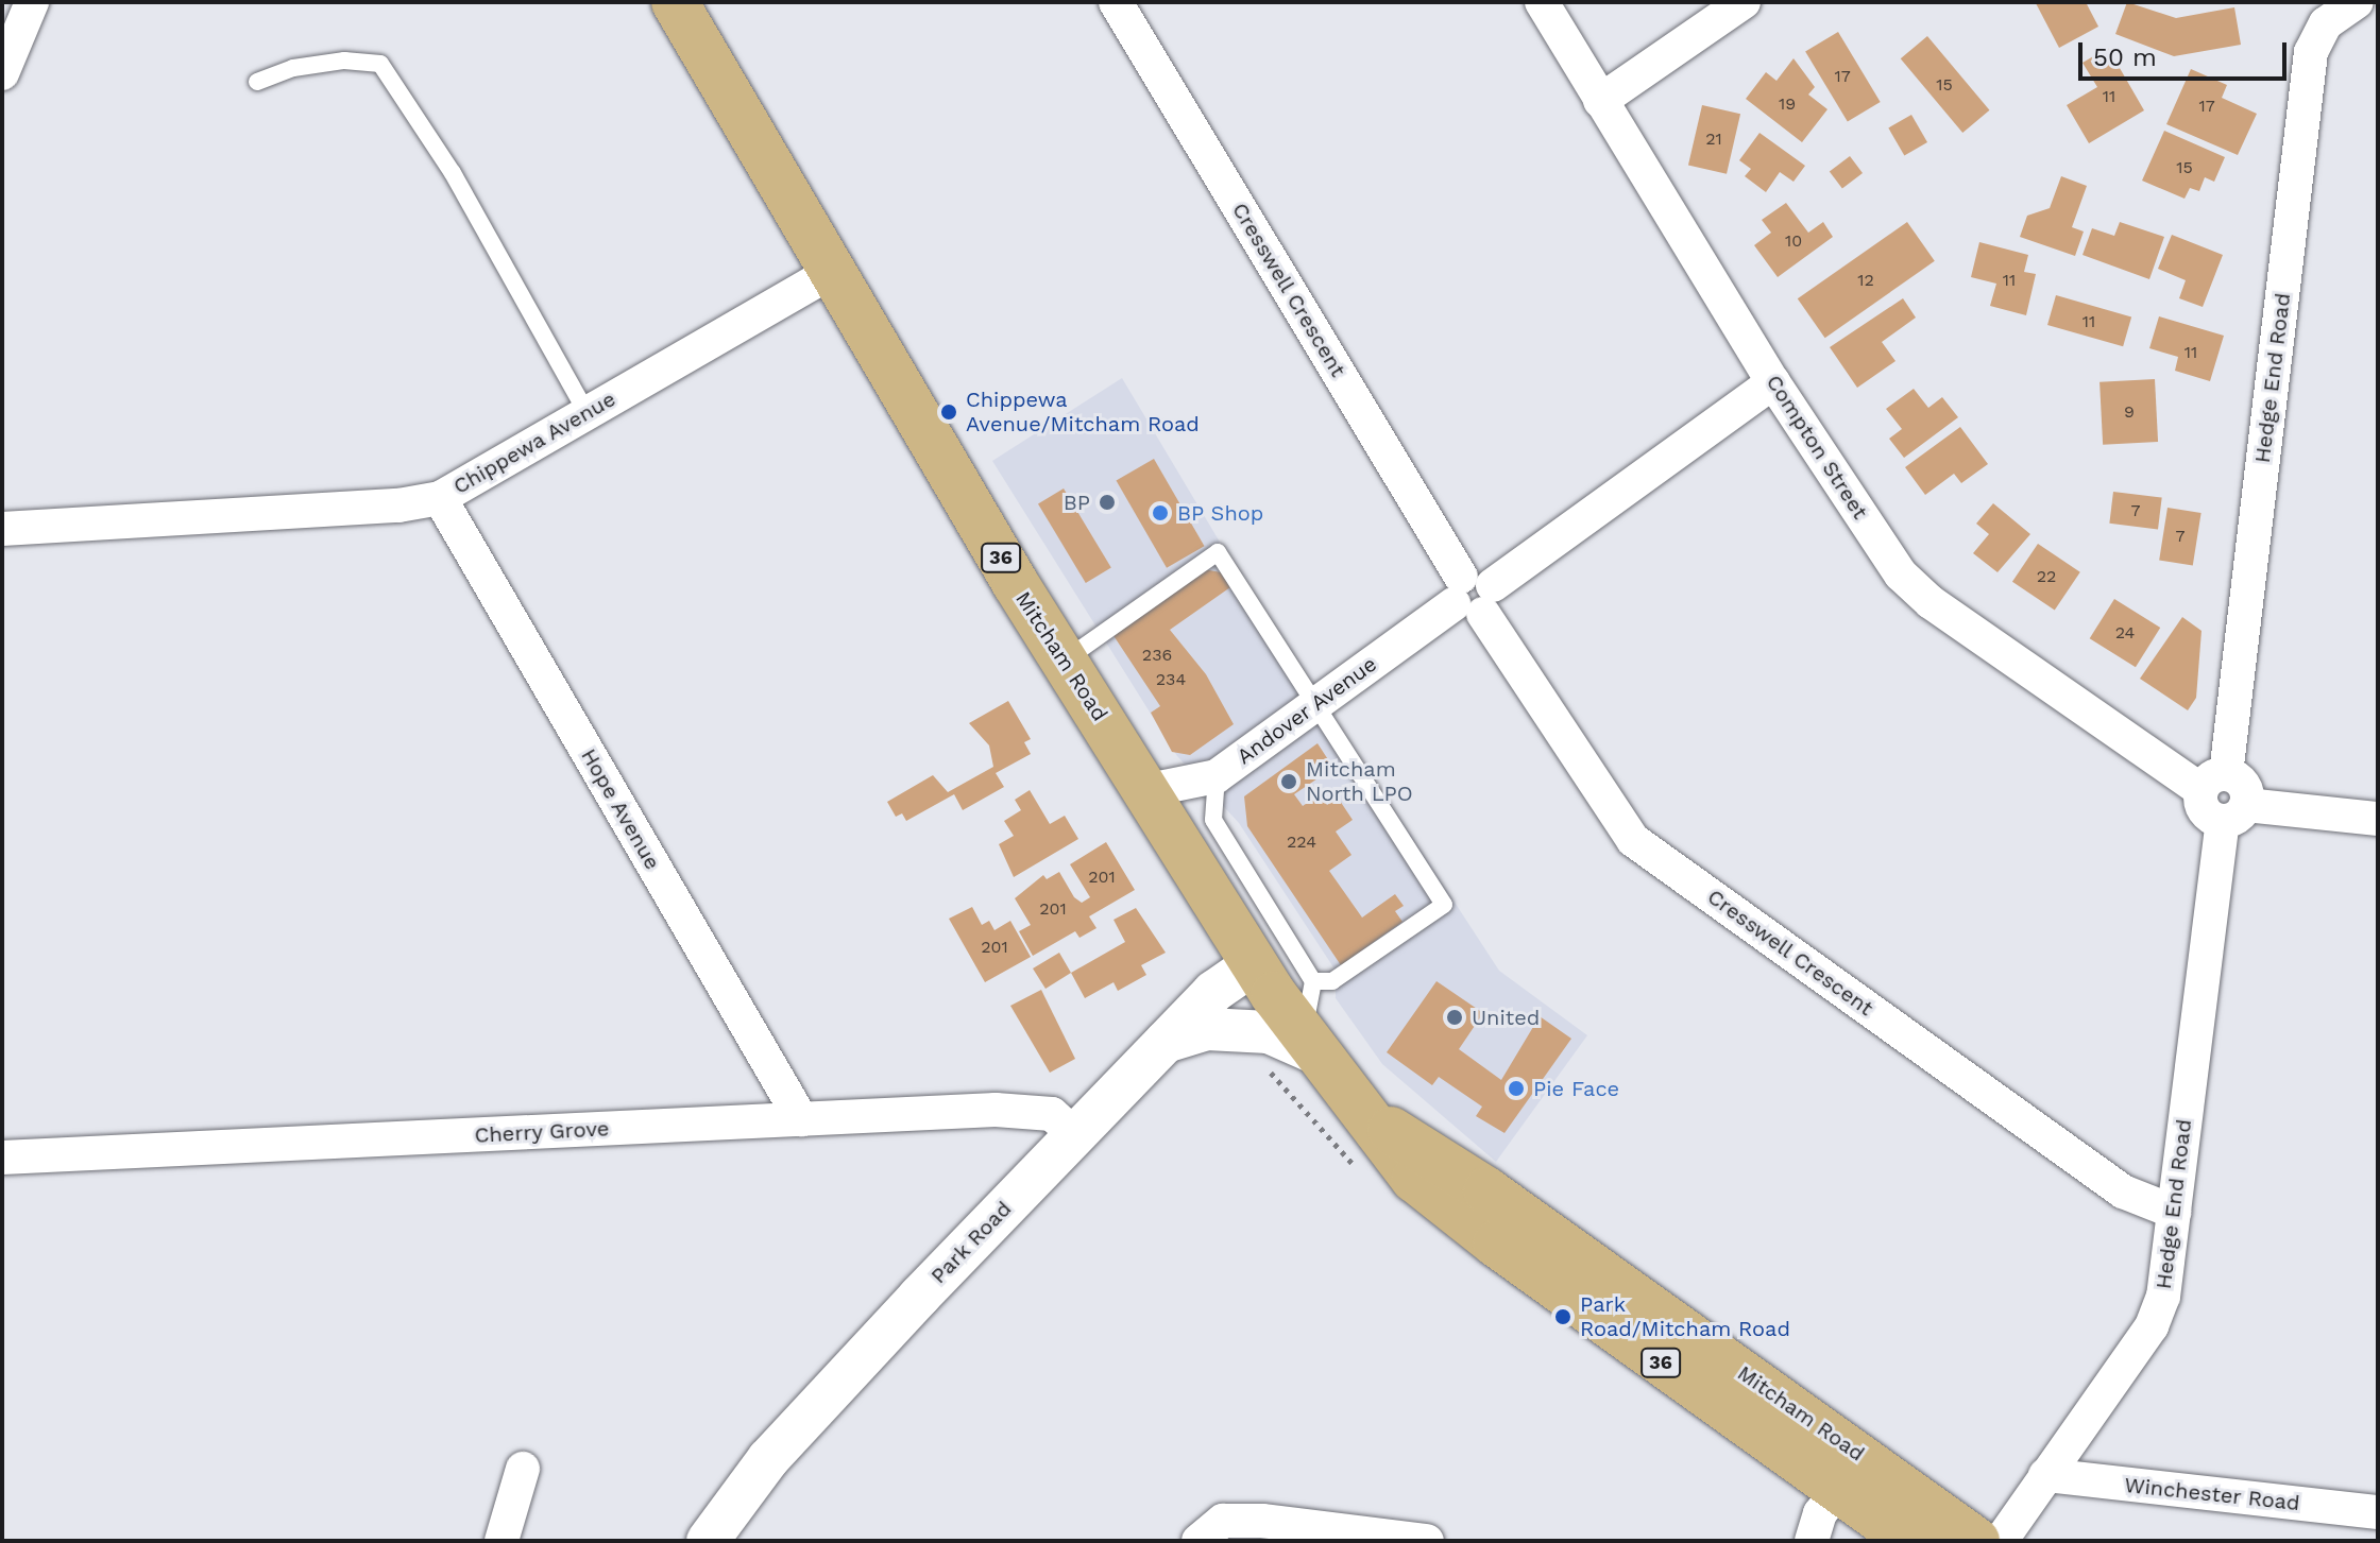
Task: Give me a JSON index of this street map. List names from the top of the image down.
{
  "streets": {
    "main road": ["36", "Mitcham Road"],
    "street": [
      "Cresswell Crescent",
      "Hedge End Road",
      "Chippewa Avenue",
      "Compton Street",
      "Andover Avenue",
      "Hope Avenue",
      "Cherry Grove",
      "Park Road",
      "Winchester Road"
    ]
  },
  "crossings": [
    ["Cresswell Crescent", "Hedge End Road"],
    ["Cresswell Crescent", "Andover Avenue"],
    ["Hedge End Road", "Compton Street"],
    ["Hedge End Road", "Winchester Road"],
    ["Chippewa Avenue", "Mitcham Road"],
    ["Chippewa Avenue", "Hope Avenue"],
    ["Compton Street", "Andover Avenue"],
    ["Mitcham Road", "Andover Avenue"],
    ["Mitcham Road", "Park Road"],
    ["Hope Avenue", "Cherry Grove"],
    ["Cherry Grove", "Park Road"]
  ],
  "places": [
    "Chippewa Avenue/Mitcham Road",
    "BP",
    "BP Shop",
    "Mitcham North LPO",
    "United",
    "Pie Face",
    "Park Road/Mitcham Road"
  ],
  "house_numbers": [
    "17",
    "15",
    "11",
    "19",
    "17",
    "21",
    "15",
    "10",
    "12",
    "11",
    "11",
    "11",
    "9",
    "7",
    "7",
    "22",
    "24",
    "236",
    "234",
    "224",
    "201",
    "201",
    "201"
  ],
  "scale_bar": "50 m"
}
